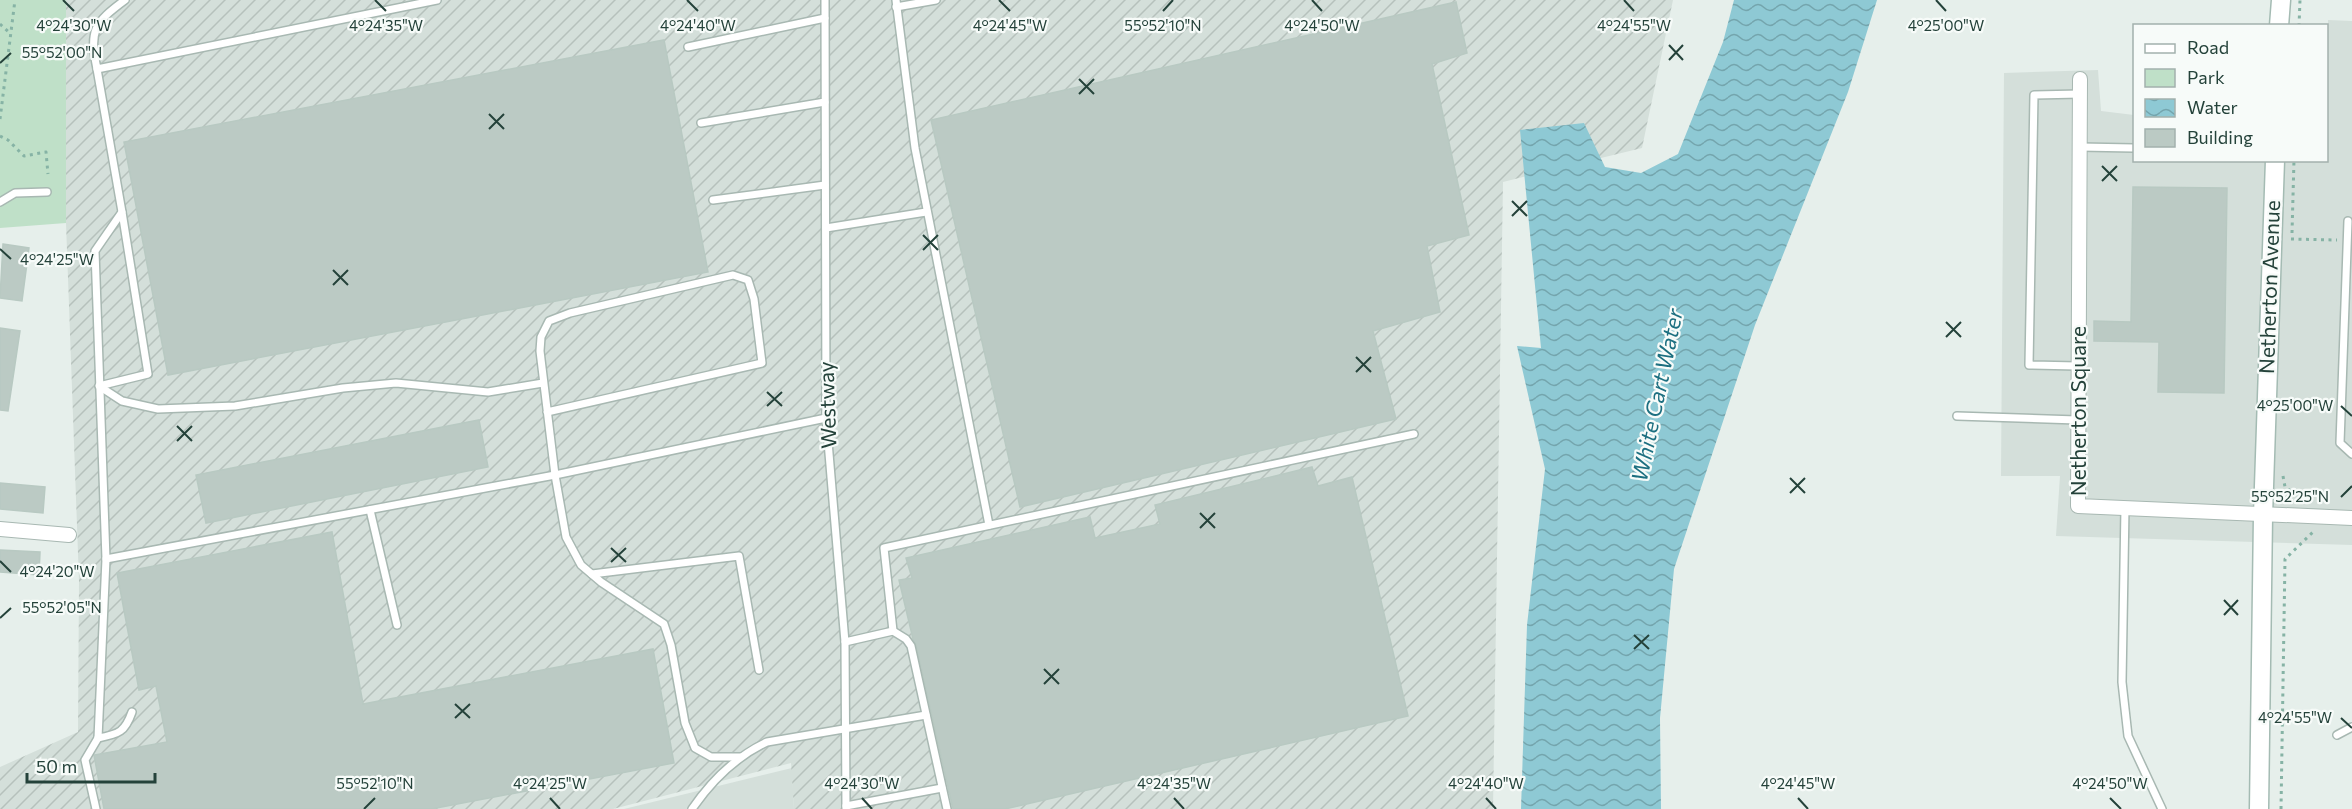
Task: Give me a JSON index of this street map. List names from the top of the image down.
{
  "streets": {
    "street": ["Netherton Avenue", "Netherton Square"],
    "lane": ["Westway"]
  },
  "crossings": [
    ["Netherton Avenue", "Netherton Square"]
  ],
  "water": ["White Cart Water"],
  "legend": [
    "Road",
    "Park",
    "Water",
    "Building"
  ],
  "scale_bar": "50 m",
  "coordinates": [
    "4°24'30\"W",
    "4°24'35\"W",
    "4°24'40\"W",
    "4°24'45\"W",
    "55°52'10\"N",
    "4°24'50\"W",
    "4°24'55\"W",
    "4°25'00\"W",
    "55°52'00\"N",
    "4°24'25\"W",
    "55°52'25\"N",
    "4°24'20\"W",
    "55°52'05\"N"
  ]
}
